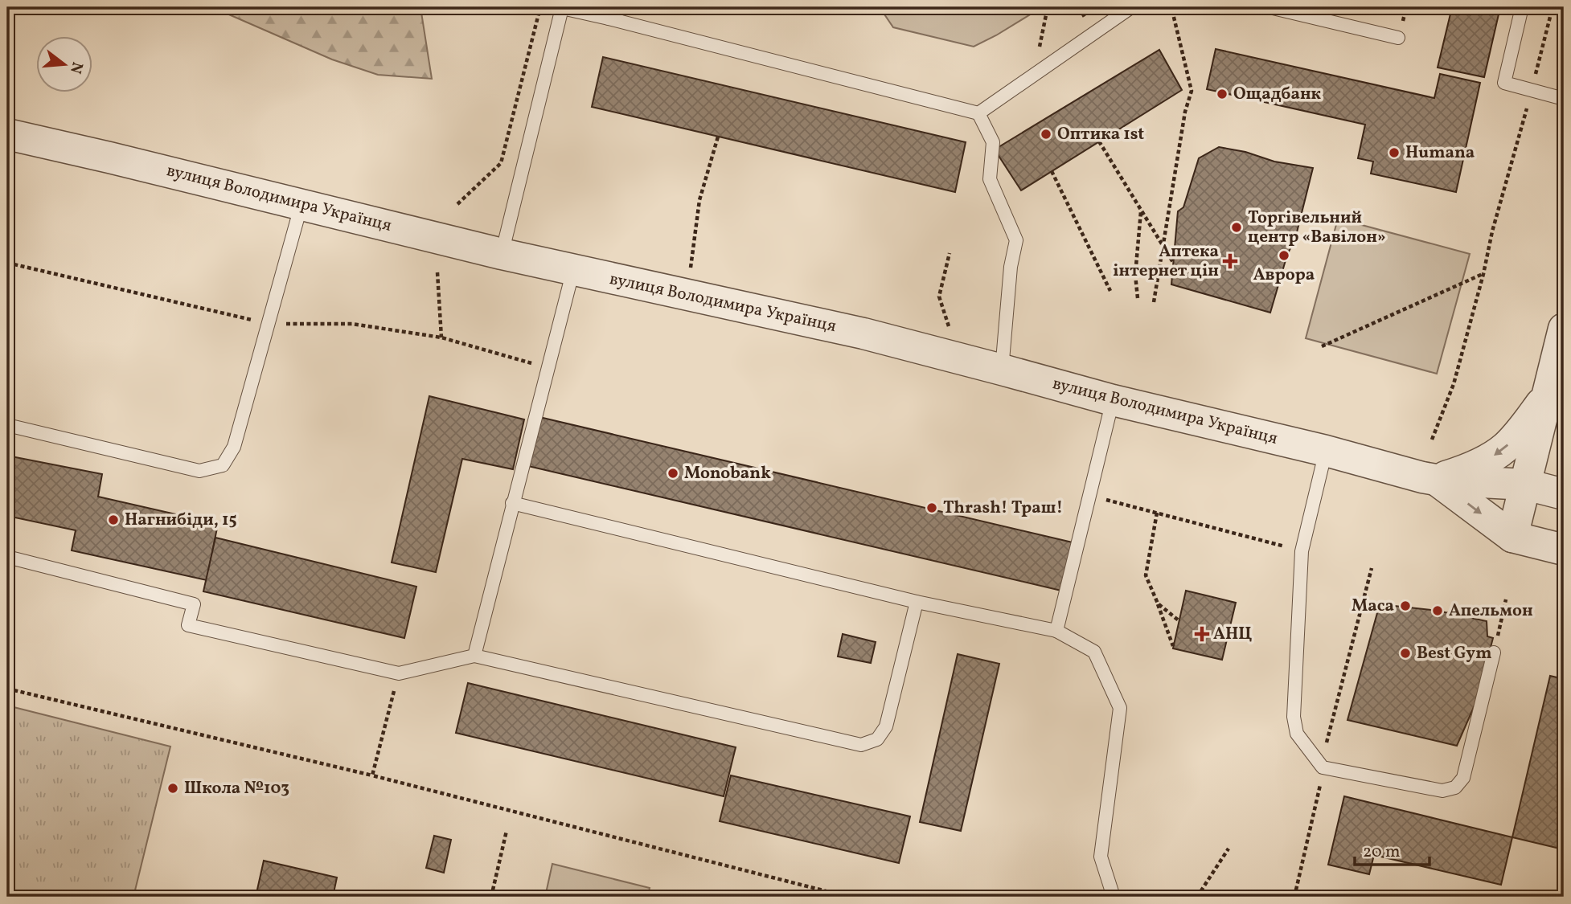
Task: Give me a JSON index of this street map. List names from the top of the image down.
{
  "streets": {
    "street": ["вулиця Володимира Українця"]
  },
  "places": {
    "other": [
      "Ощадбанк",
      "Оптика 1st",
      "Humana",
      "Торгівельний центр «Вавілон»",
      "Аврора",
      "Monobank",
      "Thrash! Траш!",
      "Нагнибіди, 15",
      "Маса",
      "Апельмон",
      "Best Gym",
      "Школа №103"
    ],
    "health": ["Аптека інтернет цін", "АНЦ"]
  },
  "scale_bar": "20 m",
  "north": "right"
}
